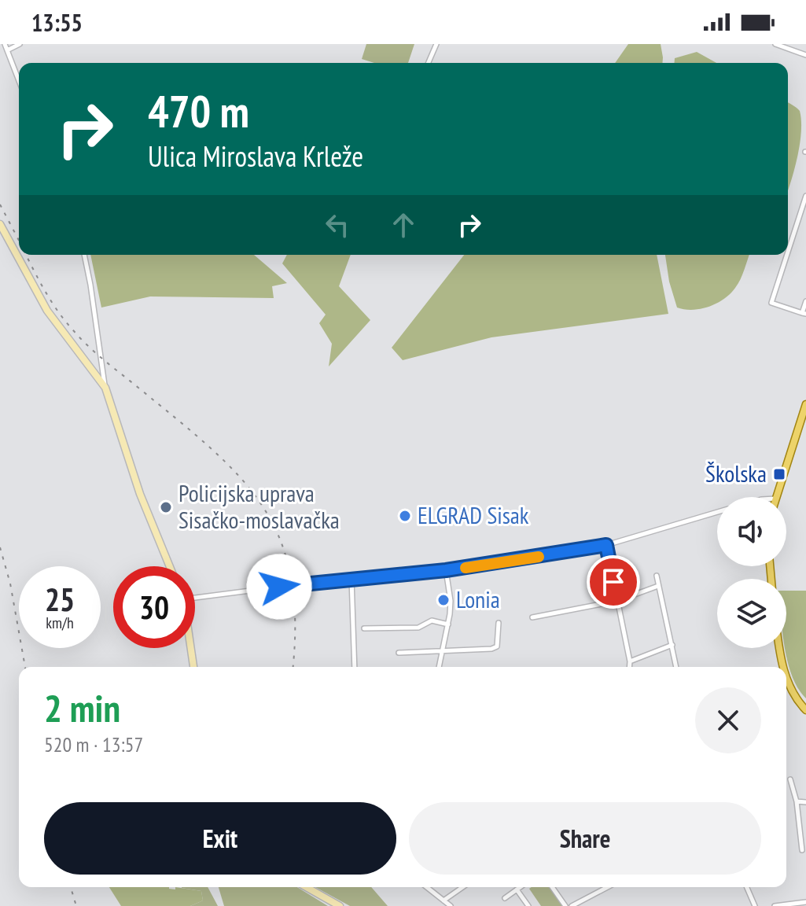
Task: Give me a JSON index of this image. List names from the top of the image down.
{
  "places": {
    "transit": ["Školska"],
    "other": ["Policijska uprava Sisačko-moslavačka", "ELGRAD Sisak", "Lonia"]
  },
  "page": {
    "status": "13:55",
    "turn": ["470 m", "Ulica Miroslava Krleže"],
    "speed": "25 km/h",
    "limit": "30",
    "heading": ["2 min", "520 m · 13:57"],
    "buttons": ["Exit", "Share"]
  }
}
